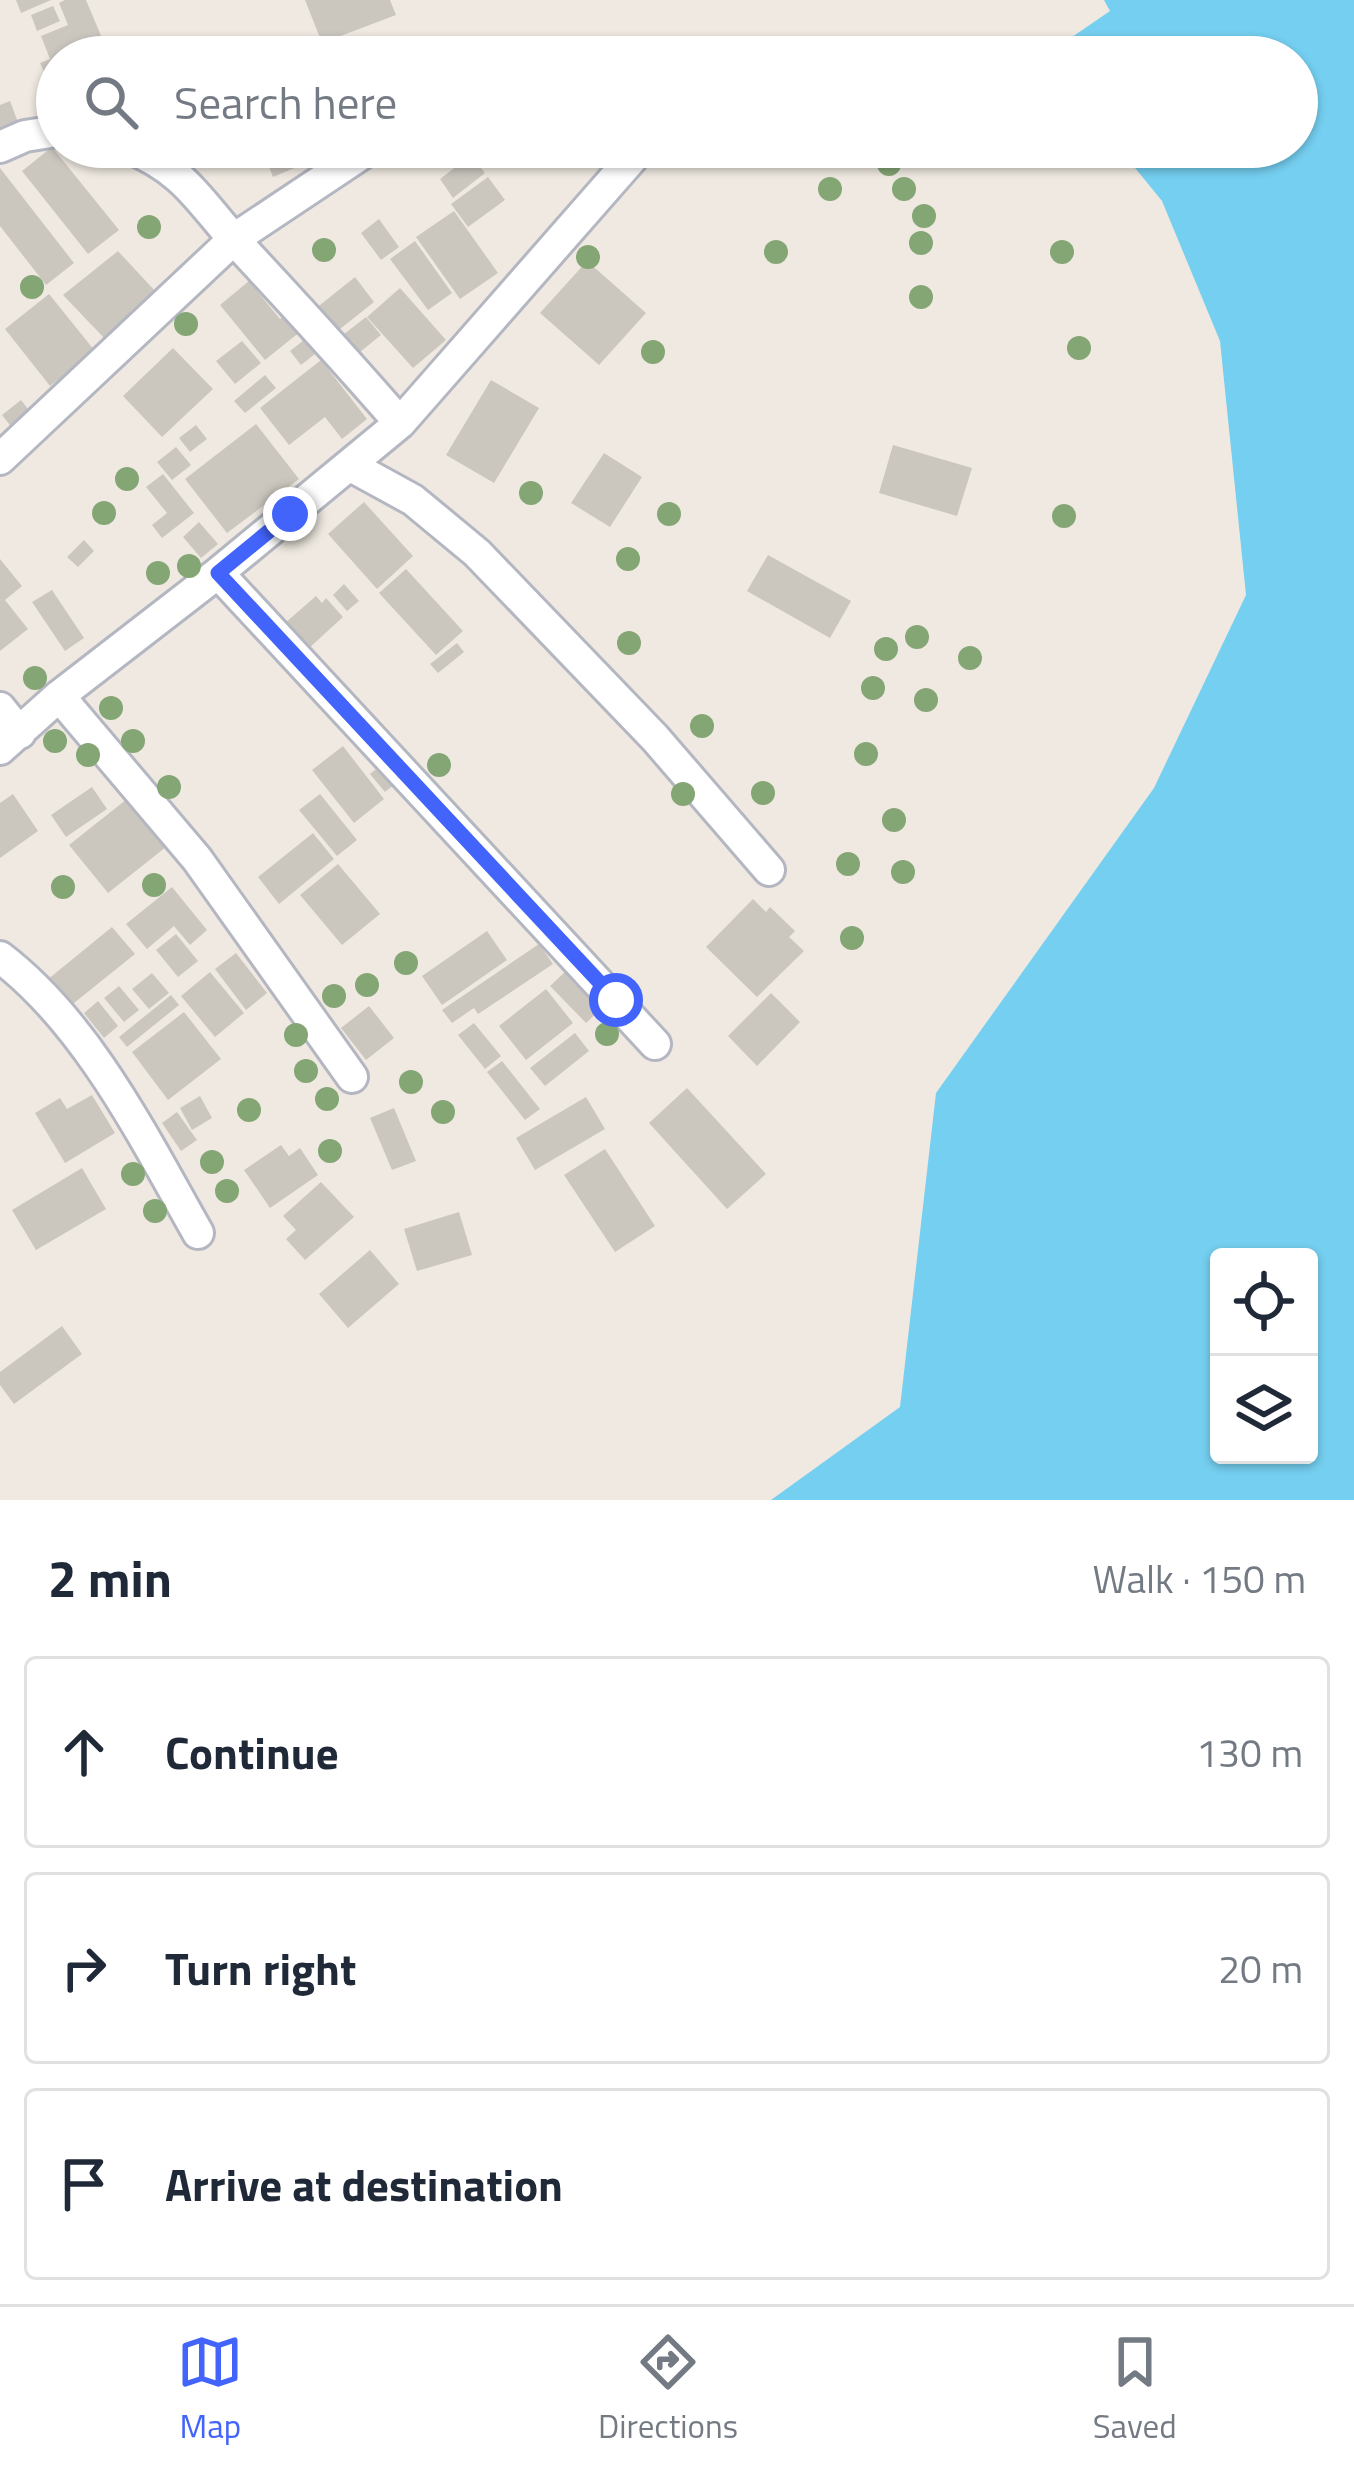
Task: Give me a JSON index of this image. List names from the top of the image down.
{
  "page": {
    "search": "Search here",
    "heading": ["2 min", "Walk · 150 m"],
    "list": [
      ["Continue", "130 m"],
      ["Turn right", "20 m"],
      "Arrive at destination"
    ],
    "nav": ["Map", "Directions", "Saved"]
  }
}
